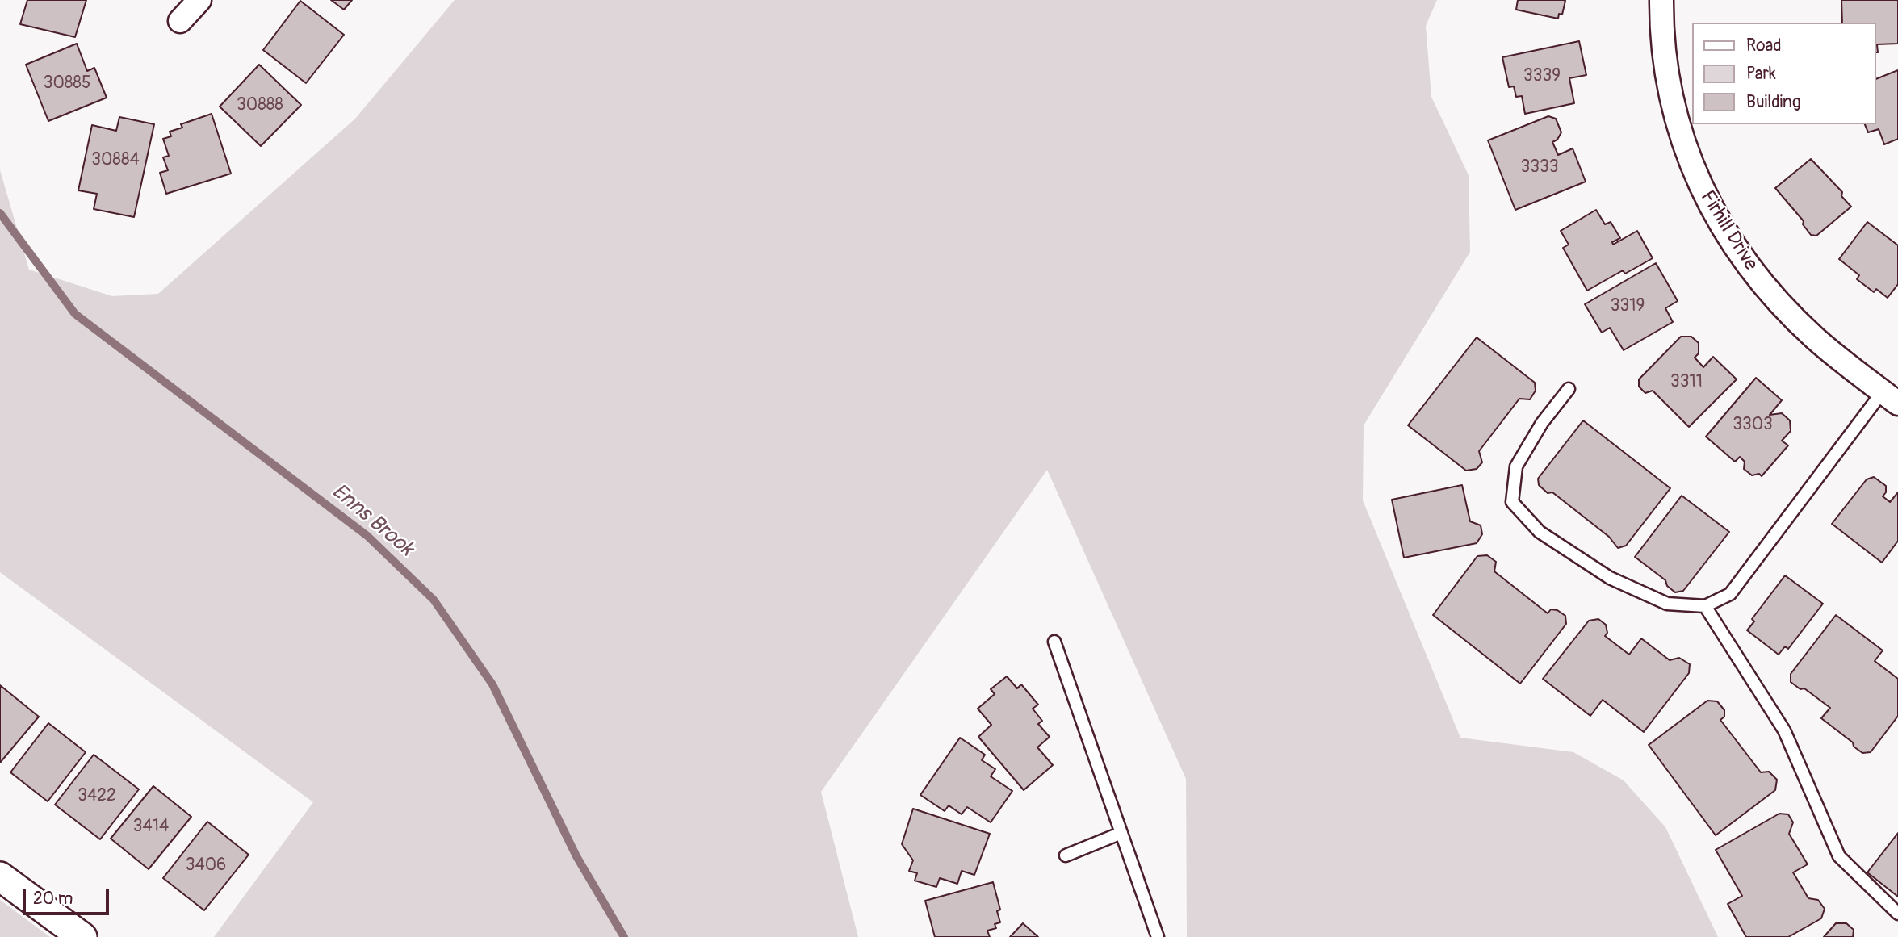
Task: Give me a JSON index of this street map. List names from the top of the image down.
{
  "streets": {
    "street": ["Firhill Drive"]
  },
  "water": ["Enns Brook"],
  "house_numbers": [
    "3339",
    "30885",
    "30888",
    "30884",
    "3333",
    "3319",
    "3311",
    "3303",
    "3422",
    "3414",
    "3406"
  ],
  "legend": ["Road", "Park", "Building"],
  "scale_bar": "20 m"
}
